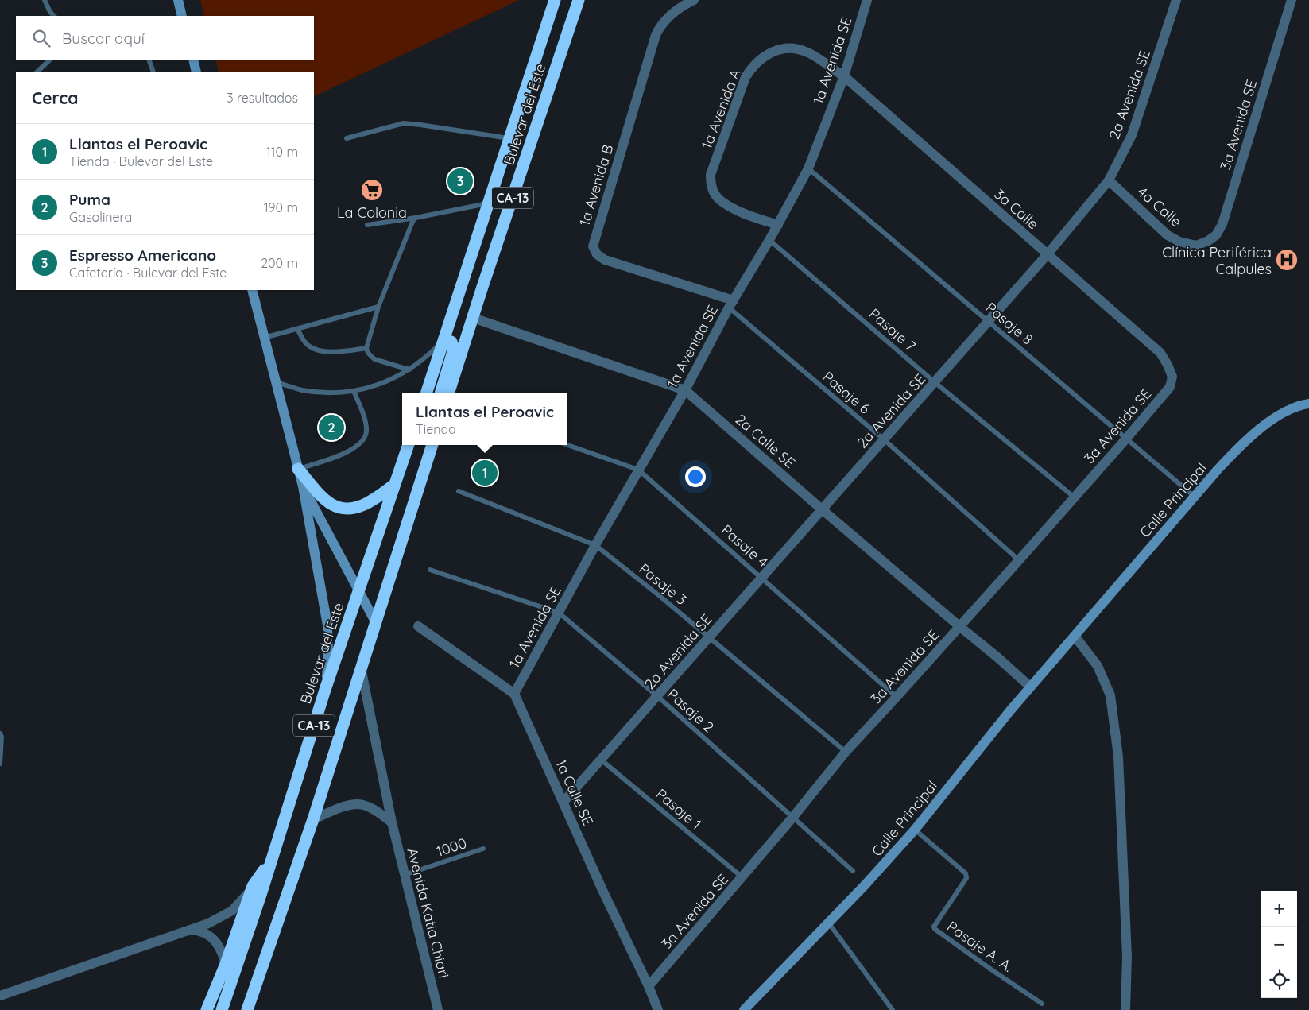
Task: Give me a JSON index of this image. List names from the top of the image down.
{
  "streets": {
    "highway": ["Bulevar del Este", "CA-13"],
    "street": [
      "1a Avenida SE",
      "2a Avenida SE",
      "1a Avenida A",
      "3a Avenida SE",
      "1a Avenida B",
      "4a Calle",
      "3a Calle",
      "2a Calle SE",
      "Calle Principal",
      "1a Calle SE",
      "Avenida Katia Chiari"
    ],
    "lane": [
      "Pasaje 8",
      "Pasaje 7",
      "Pasaje 6",
      "Pasaje 4",
      "Pasaje 3",
      "Pasaje 2",
      "Pasaje 1",
      "1000",
      "Pasaje A. A."
    ]
  },
  "crossings": [
    ["1a Avenida SE", "1a Avenida A"],
    ["1a Avenida SE", "1a Avenida B"],
    ["1a Avenida SE", "3a Calle"],
    ["1a Avenida SE", "Pasaje 8"],
    ["1a Avenida SE", "Pasaje 7"],
    ["1a Avenida SE", "Pasaje 6"],
    ["1a Avenida SE", "2a Calle SE"],
    ["1a Avenida SE", "Pasaje 4"],
    ["1a Avenida SE", "Pasaje 3"],
    ["1a Avenida SE", "Pasaje 2"],
    ["1a Avenida SE", "1a Calle SE"],
    ["2a Avenida SE", "4a Calle"],
    ["2a Avenida SE", "3a Calle"],
    ["2a Avenida SE", "Pasaje 8"],
    ["2a Avenida SE", "Pasaje 7"],
    ["2a Avenida SE", "Pasaje 6"],
    ["2a Avenida SE", "2a Calle SE"],
    ["2a Avenida SE", "Pasaje 4"],
    ["2a Avenida SE", "Pasaje 3"],
    ["2a Avenida SE", "Pasaje 2"],
    ["2a Avenida SE", "1a Calle SE"],
    ["2a Avenida SE", "Pasaje 1"],
    ["1a Avenida A", "3a Calle"],
    ["Bulevar del Este", "2a Calle SE"],
    ["3a Avenida SE", "4a Calle"],
    ["3a Avenida SE", "3a Calle"],
    ["3a Avenida SE", "Pasaje 8"],
    ["3a Avenida SE", "Pasaje 7"],
    ["3a Avenida SE", "Pasaje 6"],
    ["3a Avenida SE", "2a Calle SE"],
    ["3a Avenida SE", "Pasaje 4"],
    ["3a Avenida SE", "Pasaje 3"],
    ["3a Avenida SE", "Pasaje 2"],
    ["3a Avenida SE", "1a Calle SE"],
    ["3a Avenida SE", "Pasaje 1"],
    ["1a Avenida B", "Pasaje 6"],
    ["CA-13", "Avenida Katia Chiari"],
    ["Pasaje 8", "Calle Principal"],
    ["2a Calle SE", "Calle Principal"],
    ["Calle Principal", "Pasaje A. A."],
    ["1000", "Avenida Katia Chiari"]
  ],
  "places": {
    "supermarket": ["La Colonia"],
    "hospital": ["Clínica Periférica Calpules"]
  },
  "page": {
    "search": "Buscar aquí",
    "heading": ["Cerca", "3 resultados"],
    "list": [
      {
        "mark": "1",
        "name": "Llantas el Peroavic",
        "note": "Tienda · Bulevar del Este",
        "value": "110 m"
      },
      {
        "mark": "2",
        "name": "Puma",
        "note": "Gasolinera",
        "value": "190 m"
      },
      {
        "mark": "3",
        "name": "Espresso Americano",
        "note": "Cafetería · Bulevar del Este",
        "value": "200 m"
      }
    ],
    "pins": ["3", "2", "1"],
    "popup": ["Llantas el Peroavic", "Tienda"],
    "map_buttons": ["+", "−"]
  }
}
